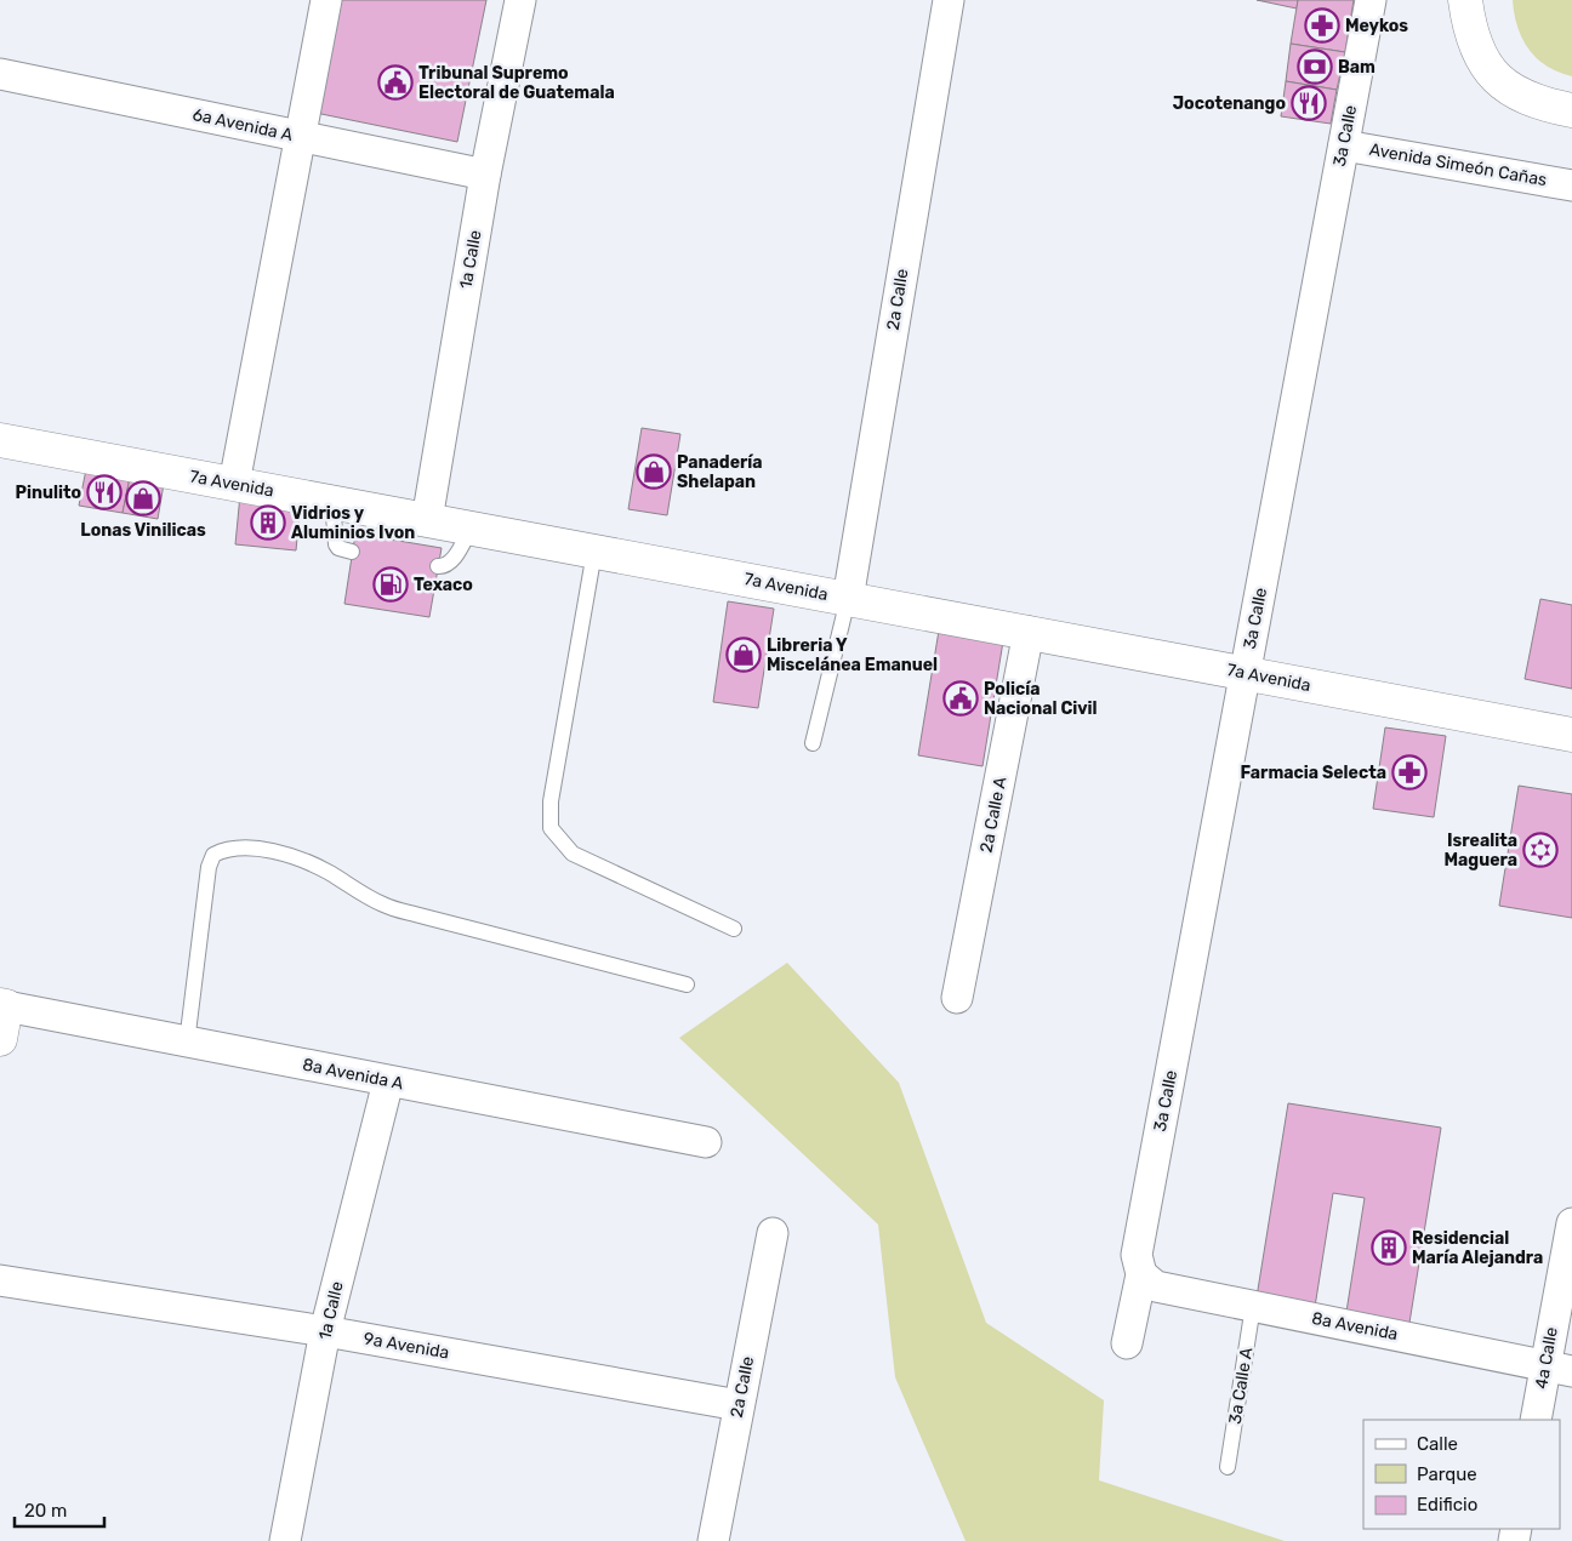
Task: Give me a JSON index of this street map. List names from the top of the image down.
{
  "streets": {
    "main road": ["7a Avenida"],
    "street": [
      "6a Avenida A",
      "3a Calle",
      "Avenida Simeón Cañas",
      "1a Calle",
      "2a Calle",
      "2a Calle A",
      "8a Avenida A",
      "8a Avenida",
      "9a Avenida",
      "4a Calle"
    ],
    "lane": ["3a Calle A"]
  },
  "crossings": [
    ["6a Avenida A", "1a Calle"],
    ["3a Calle", "Avenida Simeón Cañas"],
    ["3a Calle", "7a Avenida"],
    ["3a Calle", "8a Avenida"],
    ["1a Calle", "7a Avenida"],
    ["1a Calle", "8a Avenida A"],
    ["1a Calle", "9a Avenida"],
    ["2a Calle", "7a Avenida"],
    ["2a Calle", "9a Avenida"],
    ["7a Avenida", "2a Calle A"],
    ["8a Avenida", "4a Calle"],
    ["8a Avenida", "3a Calle A"]
  ],
  "places": {
    "pharmacy": ["Meykos", "Farmacia Selecta"],
    "bank": ["Bam"],
    "public building": ["Tribunal Supremo Electoral de Guatemala", "Policía Nacional Civil"],
    "restaurant": ["Jocotenango", "Pinulito"],
    "shop": ["Panadería Shelapan", "Lonas Vinilicas", "Libreria Y Miscelánea Emanuel"],
    "building": ["Vidrios y Aluminios Ivon", "Residencial María Alejandra"],
    "fuel station": ["Texaco"],
    "synagogue": ["Isrealita Maguera"]
  },
  "legend": ["Calle", "Parque", "Edificio"],
  "scale_bar": "20 m"
}
